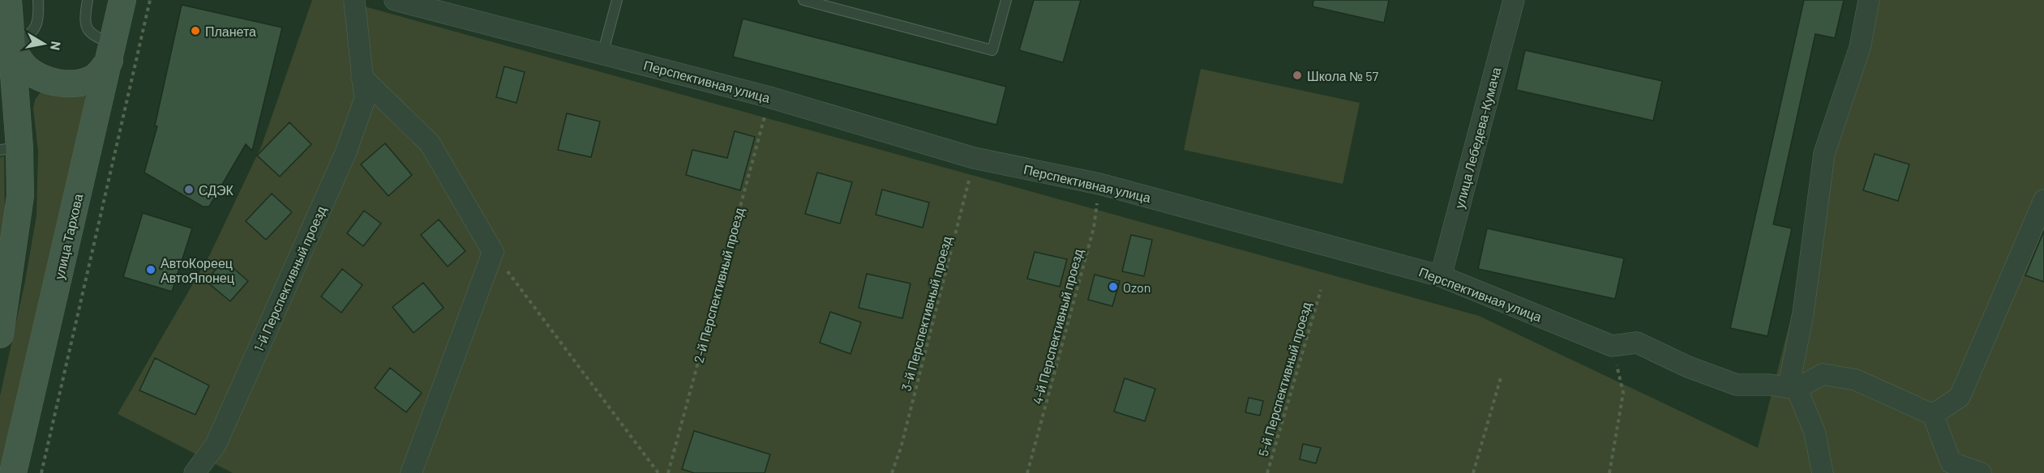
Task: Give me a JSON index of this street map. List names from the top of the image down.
{
  "streets": {
    "main road": ["улица Тархова"],
    "street": ["Перспективная улица", "улица Лебедева-Кумача", "1-й Перспективный проезд"],
    "path": [
      "2-й Перспективный проезд",
      "3-й Перспективный проезд",
      "4-й Перспективный проезд",
      "5-й Перспективный проезд"
    ]
  },
  "crossings": [
    ["Перспективная улица", "улица Лебедева-Кумача"],
    ["Перспективная улица", "2-й Перспективный проезд"],
    ["Перспективная улица", "3-й Перспективный проезд"],
    ["Перспективная улица", "4-й Перспективный проезд"]
  ],
  "places": [
    "Планета",
    "Школа № 57",
    "СДЭК",
    "АвтоКореец АвтоЯпонец",
    "Ozon"
  ],
  "north": "right"
}
